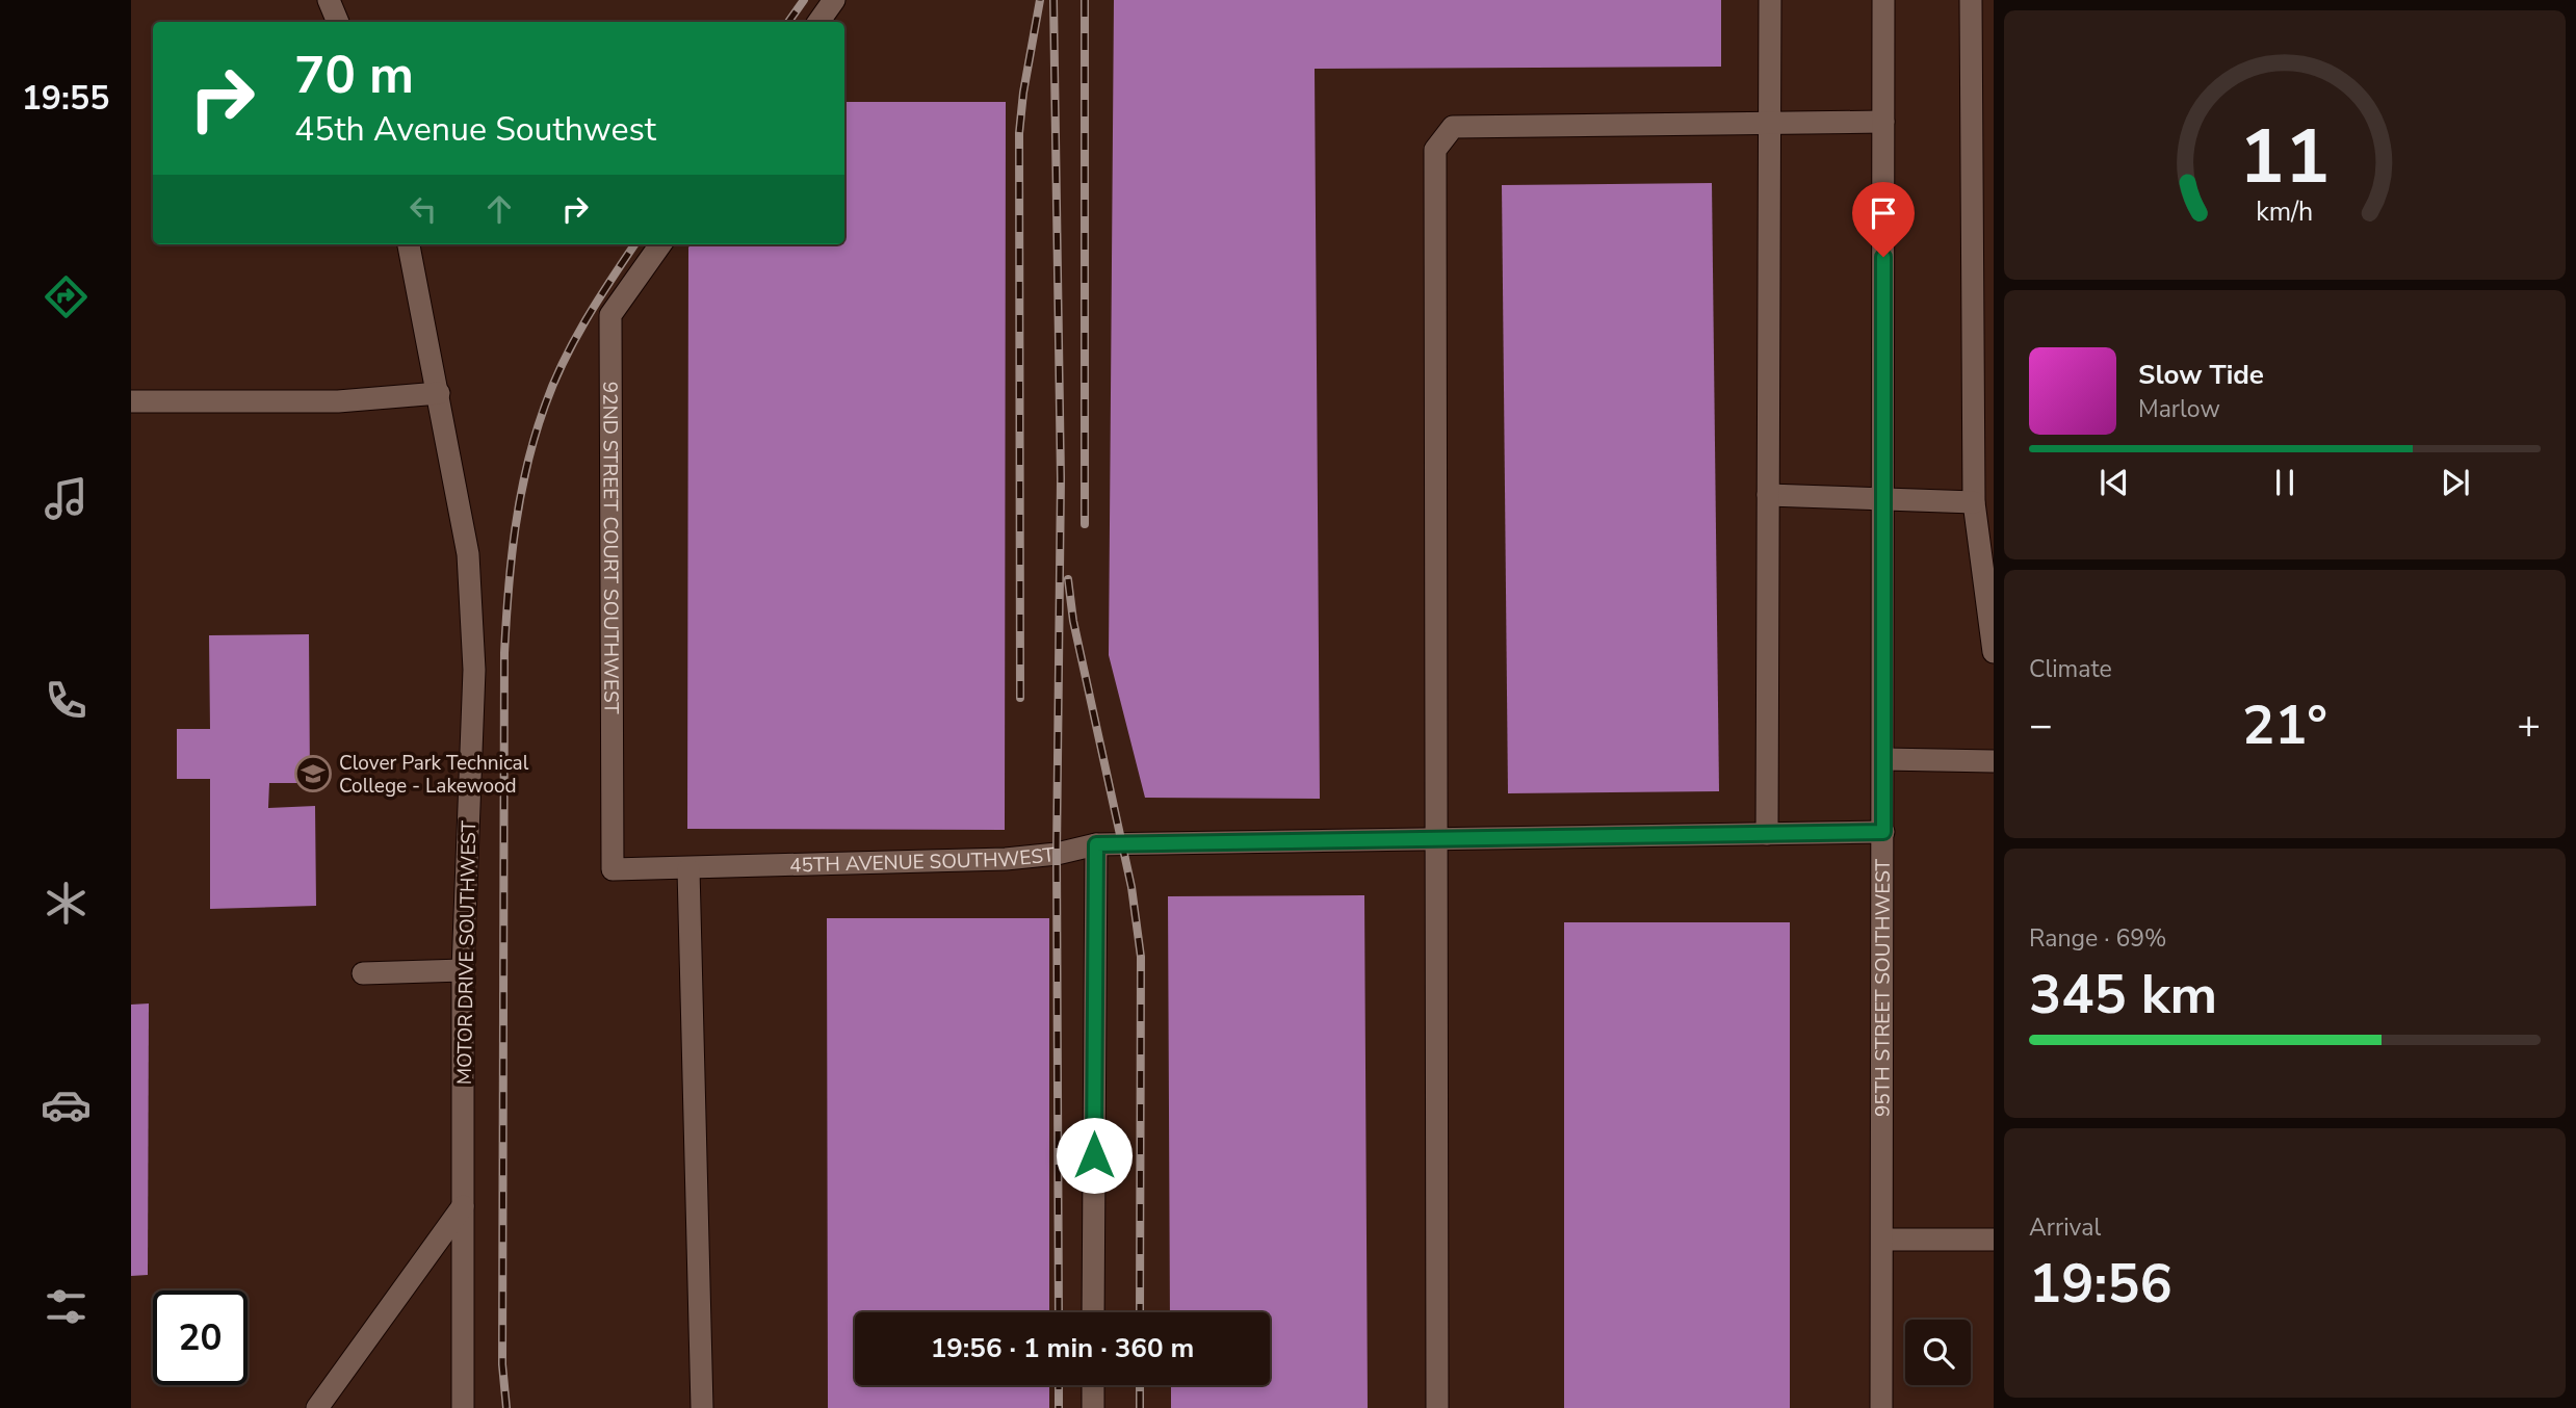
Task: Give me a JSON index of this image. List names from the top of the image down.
{
  "streets": {
    "street": [
      "92ND STREET COURT SOUTHWEST",
      "45TH AVENUE SOUTHWEST",
      "MOTOR DRIVE SOUTHWEST",
      "95TH STREET SOUTHWEST"
    ]
  },
  "crossings": [
    ["92ND STREET COURT SOUTHWEST", "45TH AVENUE SOUTHWEST"],
    ["45TH AVENUE SOUTHWEST", "95TH STREET SOUTHWEST"]
  ],
  "places": {
    "school or university": ["Clover Park Technical College - Lakewood"]
  },
  "page": {
    "tabs": "19:55",
    "turn": ["70 m", "45th Avenue Southwest"],
    "song": ["Slow Tide", "Marlow"],
    "tile": [
      "Climate",
      ["Range · 69%", "345 km"],
      ["Arrival", "19:56"]
    ],
    "heat": ["−", "21°", "+"],
    "limit": "20",
    "trip": "19:56 · 1 min · 360 m",
    "gauge": ["11", "km/h"]
  }
}
